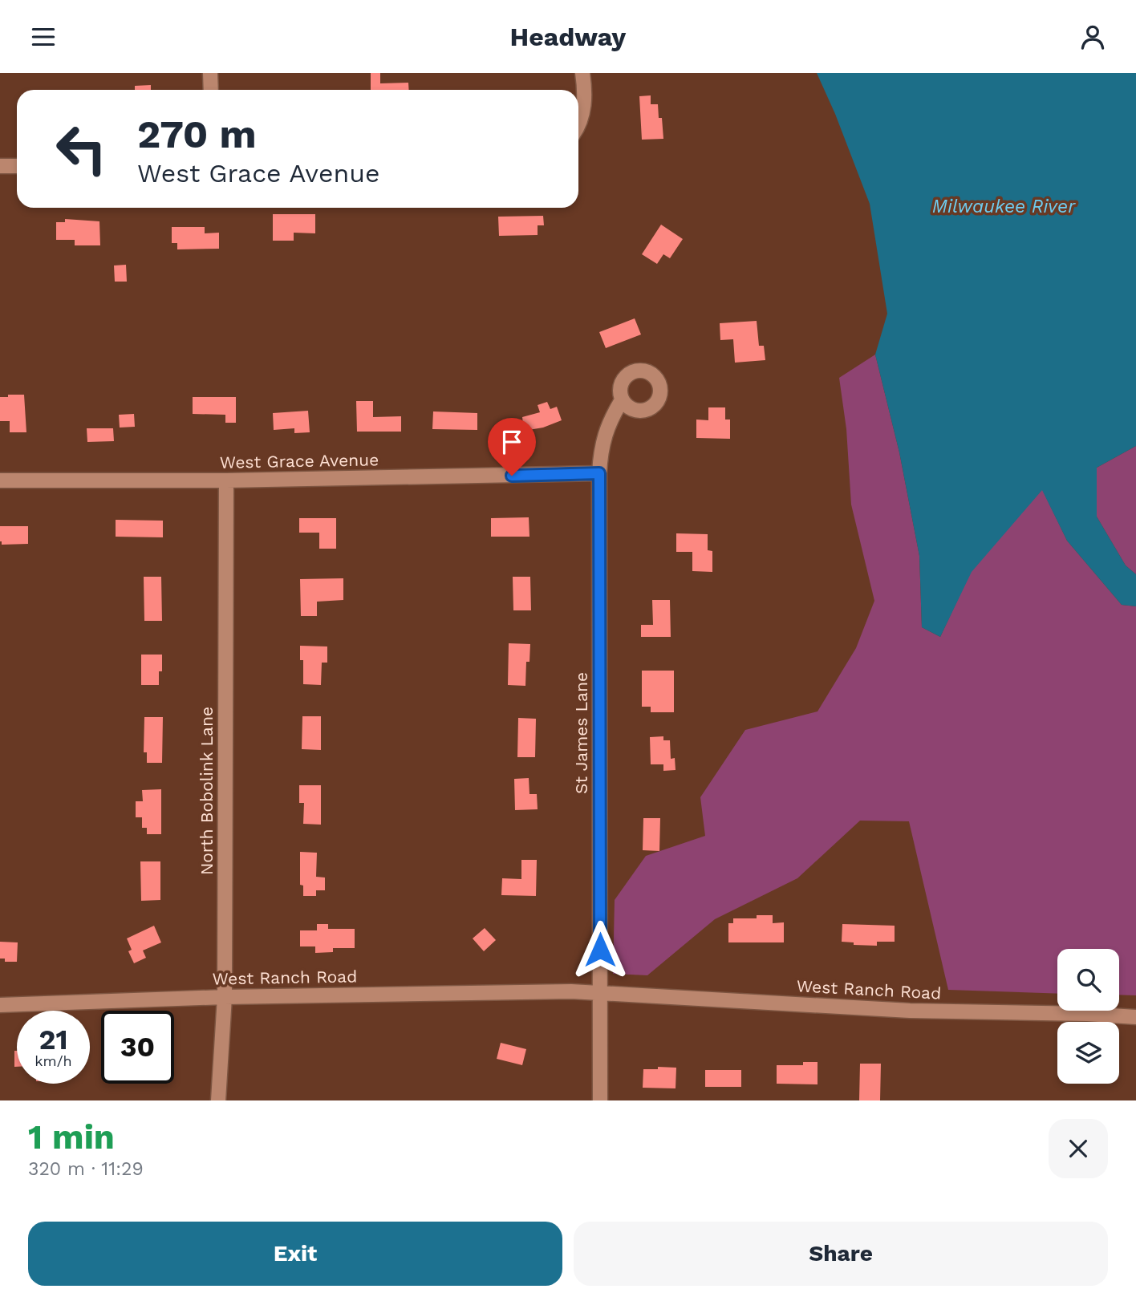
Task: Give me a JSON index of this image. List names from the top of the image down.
{
  "streets": {
    "street": [
      "West Grace Avenue",
      "St James Lane",
      "North Bobolink Lane",
      "West Ranch Road"
    ]
  },
  "crossings": [
    ["West Grace Avenue", "St James Lane"],
    ["West Grace Avenue", "North Bobolink Lane"],
    ["St James Lane", "West Ranch Road"],
    ["North Bobolink Lane", "West Ranch Road"]
  ],
  "water": ["Milwaukee River"],
  "page": {
    "header": "Headway",
    "turn": ["270 m", "West Grace Avenue"],
    "speed": "21 km/h",
    "limit": "30",
    "heading": ["1 min", "320 m · 11:29"],
    "buttons": ["Exit", "Share"]
  }
}
